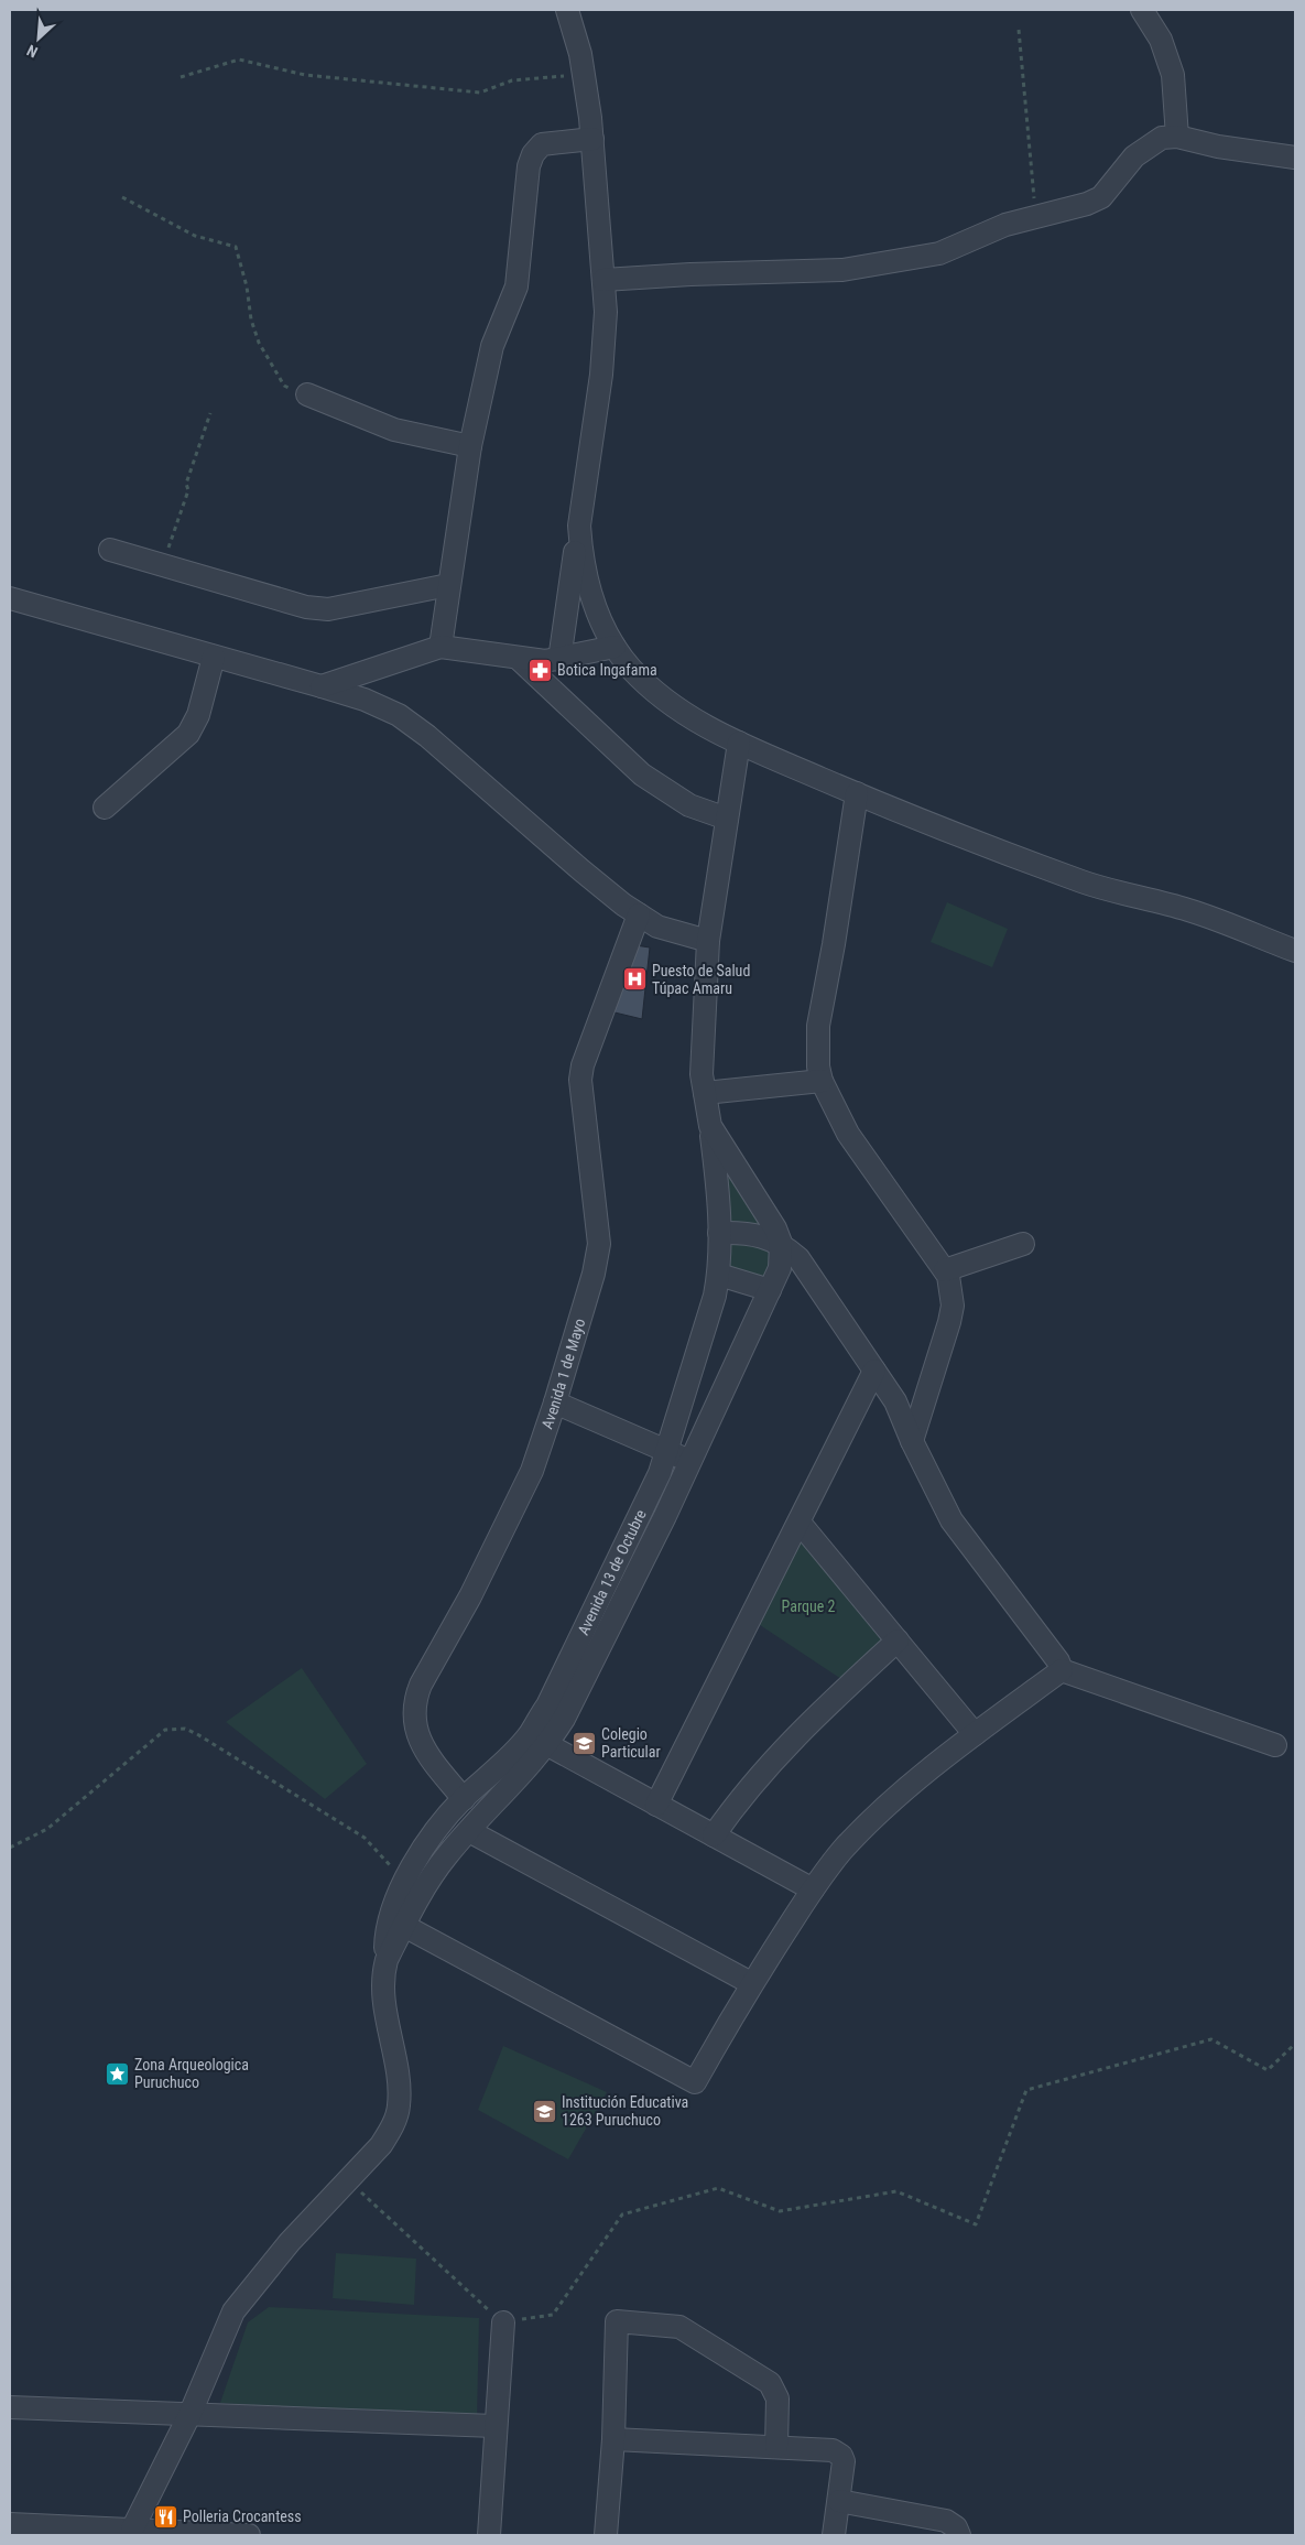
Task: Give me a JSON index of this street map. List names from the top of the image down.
{
  "streets": {
    "street": ["Avenida 1 de Mayo", "Avenida 13 de Octubre"]
  },
  "crossings": [
    ["Avenida 1 de Mayo", "Avenida 13 de Octubre"]
  ],
  "parks": ["Parque 2"],
  "places": {
    "pharmacy": ["Botica Ingafama"],
    "hospital": ["Puesto de Salud Túpac Amaru"],
    "school or university": ["Colegio Particular", "Institución Educativa 1263 Puruchuco"],
    "place": ["Zona Arqueologica Puruchuco"],
    "restaurant": ["Polleria Crocantess"]
  },
  "north": "bottom left"
}
